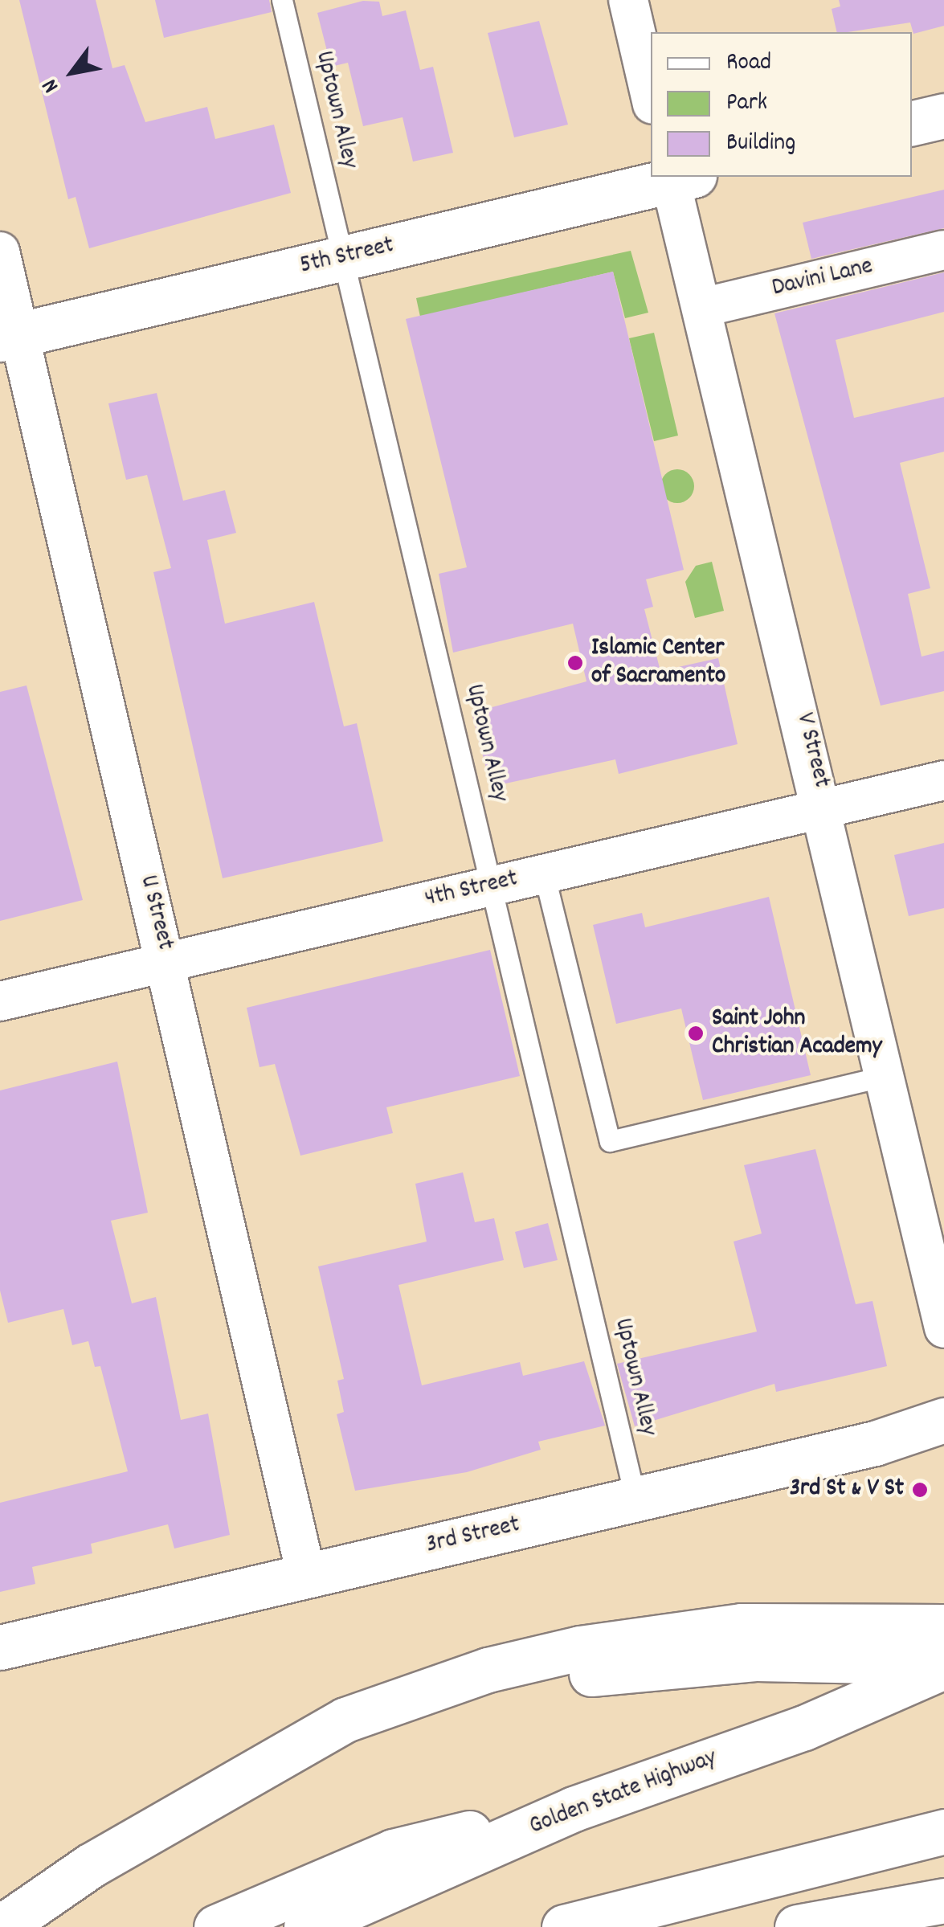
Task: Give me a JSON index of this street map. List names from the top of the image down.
{
  "streets": {
    "main road": ["5th Street", "3rd Street", "Golden State Highway"],
    "street": [
      "Davini Lane",
      "V Street",
      "4th Street",
      "U Street"
    ],
    "lane": ["Uptown Alley"]
  },
  "crossings": [
    ["Uptown Alley", "5th Street"],
    ["Uptown Alley", "4th Street"],
    ["Uptown Alley", "3rd Street"],
    ["5th Street", "V Street"],
    ["5th Street", "U Street"],
    ["Davini Lane", "V Street"],
    ["V Street", "4th Street"],
    ["4th Street", "U Street"],
    ["U Street", "3rd Street"]
  ],
  "places": ["Islamic Center of Sacramento", "Saint John Christian Academy", "3rd St & V St"],
  "legend": ["Road", "Park", "Building"],
  "north": "bottom left"
}
